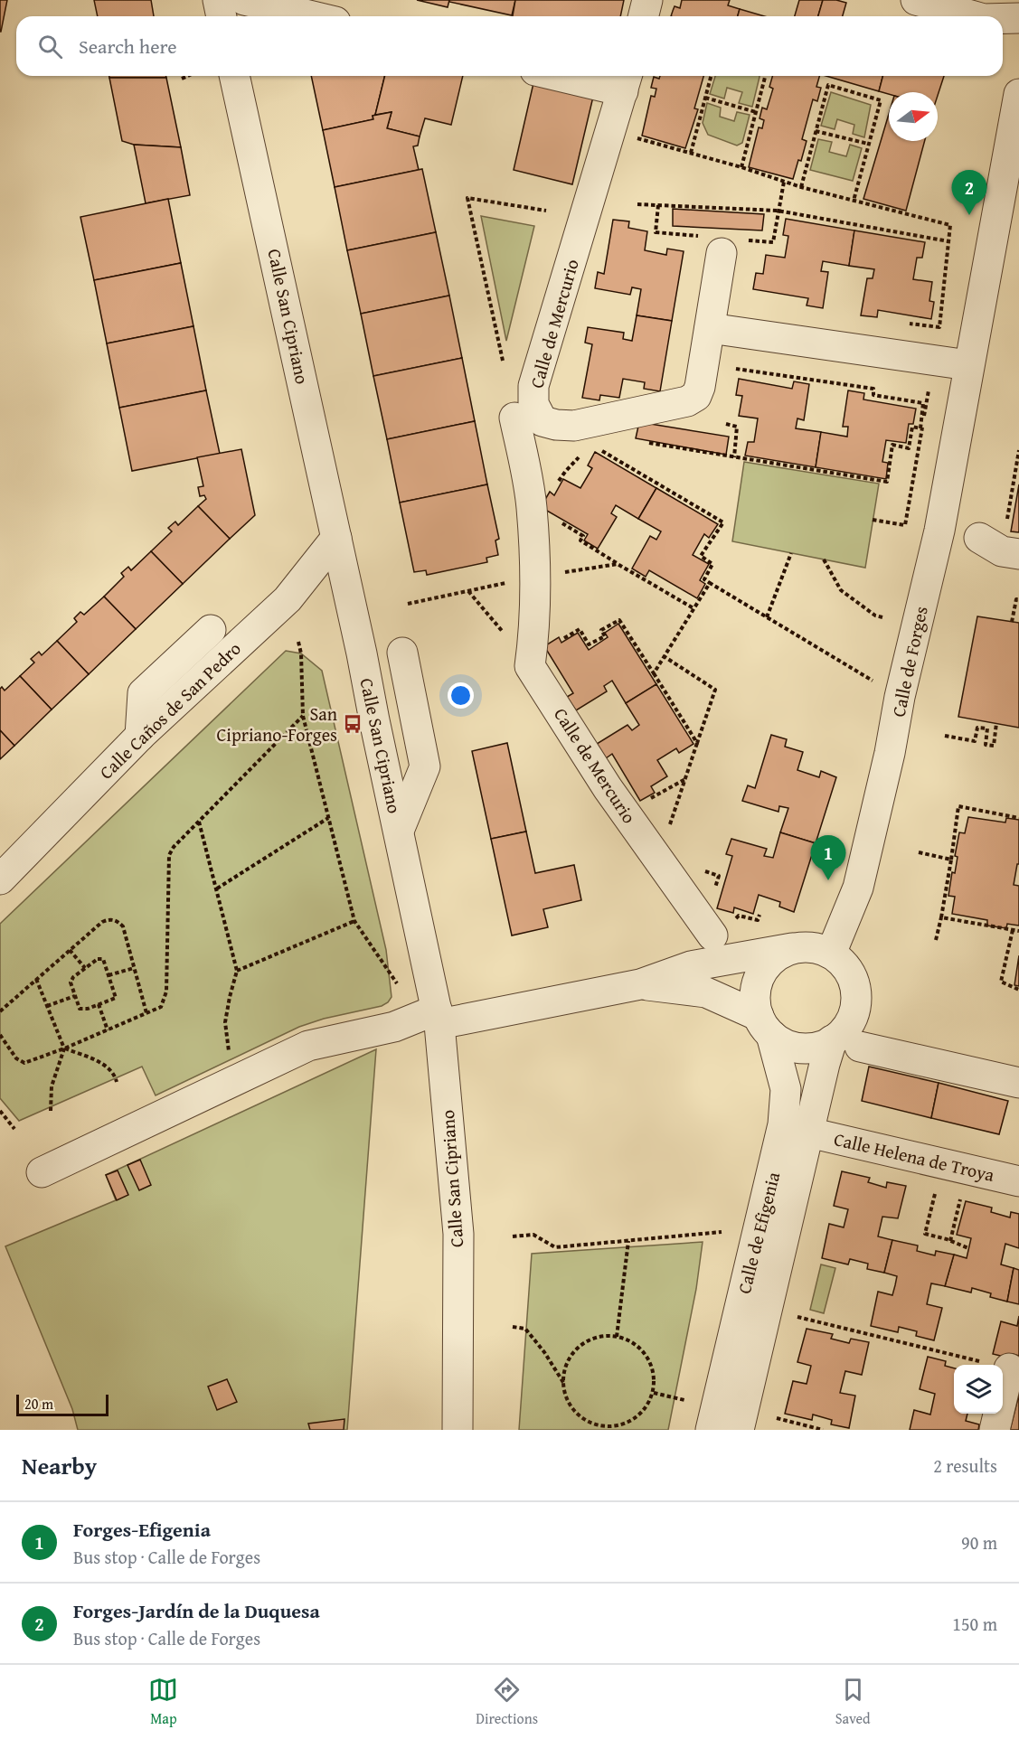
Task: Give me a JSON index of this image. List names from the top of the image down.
{
  "streets": {
    "street": [
      "Calle San Cipriano",
      "Calle de Mercurio",
      "Calle de Forges",
      "Calle Caños de San Pedro",
      "Calle Helena de Troya",
      "Calle de Efigenia"
    ]
  },
  "crossings": [
    ["Calle San Cipriano", "Calle Caños de San Pedro"],
    ["Calle de Forges", "Calle de Efigenia"],
    ["Calle Helena de Troya", "Calle de Efigenia"]
  ],
  "places": {
    "bus stop": ["San Cipriano-Forges"]
  },
  "scale_bar": "20 m",
  "north": "right",
  "page": {
    "search": "Search here",
    "pins": ["2", "1"],
    "scale": "20 m",
    "heading": ["Nearby", "2 results"],
    "list": [
      {
        "mark": "1",
        "name": "Forges-Efigenia",
        "note": "Bus stop · Calle de Forges",
        "value": "90 m"
      },
      {
        "mark": "2",
        "name": "Forges-Jardín de la Duquesa",
        "note": "Bus stop · Calle de Forges",
        "value": "150 m"
      }
    ],
    "nav": ["Map", "Directions", "Saved"]
  }
}
